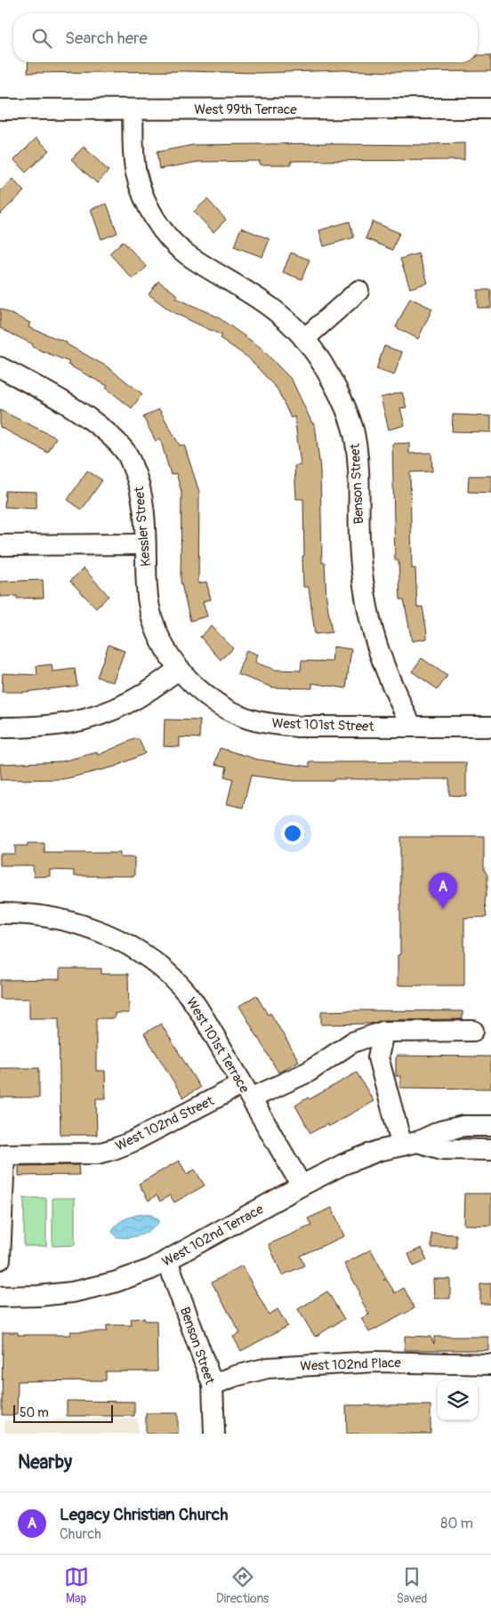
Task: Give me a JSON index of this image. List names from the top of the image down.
{
  "streets": {
    "street": [
      "West 99th Terrace",
      "Benson Street",
      "Kessler Street",
      "West 101st Street",
      "West 101st Terrace",
      "West 102nd Street",
      "West 102nd Terrace",
      "West 102nd Place"
    ]
  },
  "crossings": [
    ["West 99th Terrace", "Benson Street"],
    ["Benson Street", "West 101st Street"],
    ["Benson Street", "West 102nd Terrace"],
    ["Benson Street", "West 102nd Place"],
    ["Kessler Street", "West 101st Street"],
    ["West 101st Terrace", "West 102nd Street"],
    ["West 101st Terrace", "West 102nd Terrace"]
  ],
  "scale_bar": "50 m",
  "page": {
    "search": "Search here",
    "pins": "A",
    "scale": "50 m",
    "heading": "Nearby",
    "list": [
      {
        "mark": "A",
        "name": "Legacy Christian Church",
        "note": "Church",
        "value": "80 m"
      }
    ],
    "nav": ["Map", "Directions", "Saved"]
  }
}
